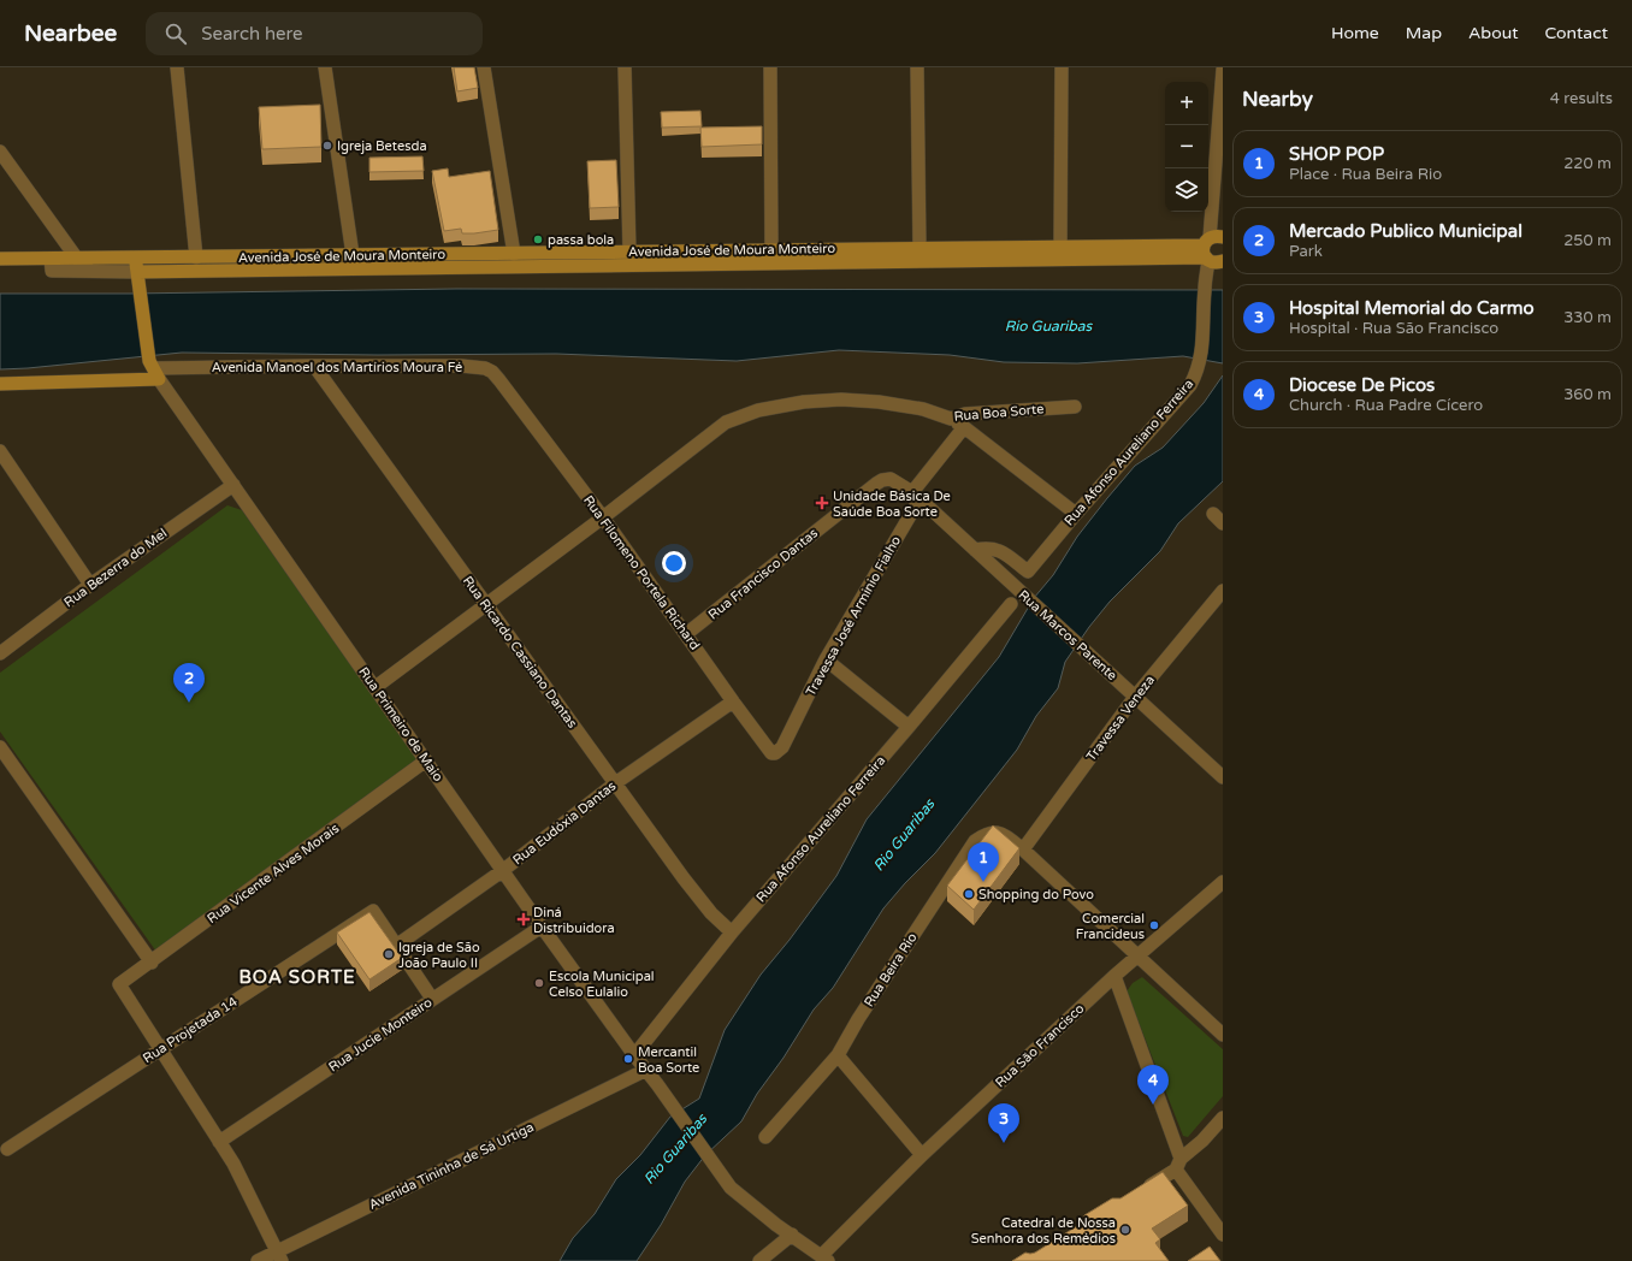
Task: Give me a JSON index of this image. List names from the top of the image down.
{
  "streets": {
    "main road": ["Avenida José de Moura Monteiro", "Avenida Manoel dos Martírios Moura Fé"],
    "street": [
      "Rua Boa Sorte",
      "Rua Afonso Aureliano Ferreira",
      "Rua Bezerra do Mel",
      "Rua Filomeno Portela Richard",
      "Rua Francisco Dantas",
      "Travessa José Arminio Fialho",
      "Rua Marcos Parente",
      "Rua Ricardo Cassiano Dantas",
      "Travessa Veneza",
      "Rua Primeiro de Maio",
      "Rua Eudóxia Dantas",
      "Rua Vicente Alves Morais",
      "Rua Beira Rio",
      "Rua Projetada 14",
      "Rua Jucie Monteiro",
      "Rua São Francisco",
      "Avenida Tininha de Sá Urtiga"
    ]
  },
  "crossings": [
    ["Avenida José de Moura Monteiro", "Rua Afonso Aureliano Ferreira"],
    ["Avenida Manoel dos Martírios Moura Fé", "Rua Filomeno Portela Richard"],
    ["Avenida Manoel dos Martírios Moura Fé", "Rua Ricardo Cassiano Dantas"],
    ["Avenida Manoel dos Martírios Moura Fé", "Rua Primeiro de Maio"],
    ["Rua Boa Sorte", "Rua Filomeno Portela Richard"],
    ["Rua Boa Sorte", "Rua Ricardo Cassiano Dantas"],
    ["Rua Boa Sorte", "Rua Primeiro de Maio"],
    ["Rua Afonso Aureliano Ferreira", "Rua Marcos Parente"],
    ["Rua Afonso Aureliano Ferreira", "Rua Ricardo Cassiano Dantas"],
    ["Rua Afonso Aureliano Ferreira", "Rua Primeiro de Maio"],
    ["Rua Bezerra do Mel", "Rua Primeiro de Maio"],
    ["Rua Filomeno Portela Richard", "Rua Francisco Dantas"],
    ["Rua Filomeno Portela Richard", "Travessa José Arminio Fialho"],
    ["Rua Filomeno Portela Richard", "Rua Eudóxia Dantas"],
    ["Rua Francisco Dantas", "Travessa José Arminio Fialho"],
    ["Rua Francisco Dantas", "Rua Marcos Parente"],
    ["Travessa José Arminio Fialho", "Rua Marcos Parente"],
    ["Rua Marcos Parente", "Travessa Veneza"],
    ["Rua Ricardo Cassiano Dantas", "Rua Eudóxia Dantas"],
    ["Travessa Veneza", "Rua Beira Rio"],
    ["Rua Primeiro de Maio", "Rua Eudóxia Dantas"],
    ["Rua Primeiro de Maio", "Rua Vicente Alves Morais"],
    ["Rua Primeiro de Maio", "Rua Jucie Monteiro"],
    ["Rua Primeiro de Maio", "Rua São Francisco"],
    ["Rua Primeiro de Maio", "Avenida Tininha de Sá Urtiga"],
    ["Rua Eudóxia Dantas", "Rua Projetada 14"],
    ["Rua Vicente Alves Morais", "Rua Projetada 14"]
  ],
  "districts": ["BOA SORTE"],
  "water": ["Rio Guaribas"],
  "places": {
    "other": [
      "Igreja Betesda",
      "passa bola",
      "Shopping do Povo",
      "Comercial Francideus",
      "Igreja de São João Paulo II",
      "Escola Municipal Celso Eulalio",
      "Mercantil Boa Sorte",
      "Catedral de Nossa Senhora dos Remédios"
    ],
    "health": ["Unidade Básica De Saúde Boa Sorte", "Diná Distribuidora"]
  },
  "page": {
    "header": "Nearbee",
    "search": "Search here",
    "nav": [
      "Home",
      "Map",
      "About",
      "Contact"
    ],
    "heading": ["Nearby", "4 results"],
    "map_buttons": ["+", "−"],
    "list": [
      {
        "mark": "1",
        "name": "SHOP POP",
        "note": "Place · Rua Beira Rio",
        "value": "220 m"
      },
      {
        "mark": "2",
        "name": "Mercado Publico Municipal",
        "note": "Park",
        "value": "250 m"
      },
      {
        "mark": "3",
        "name": "Hospital Memorial do Carmo",
        "note": "Hospital · Rua São Francisco",
        "value": "330 m"
      },
      {
        "mark": "4",
        "name": "Diocese De Picos",
        "note": "Church · Rua Padre Cícero",
        "value": "360 m"
      }
    ],
    "pins": [
      "2",
      "1",
      "4",
      "3"
    ]
  }
}
